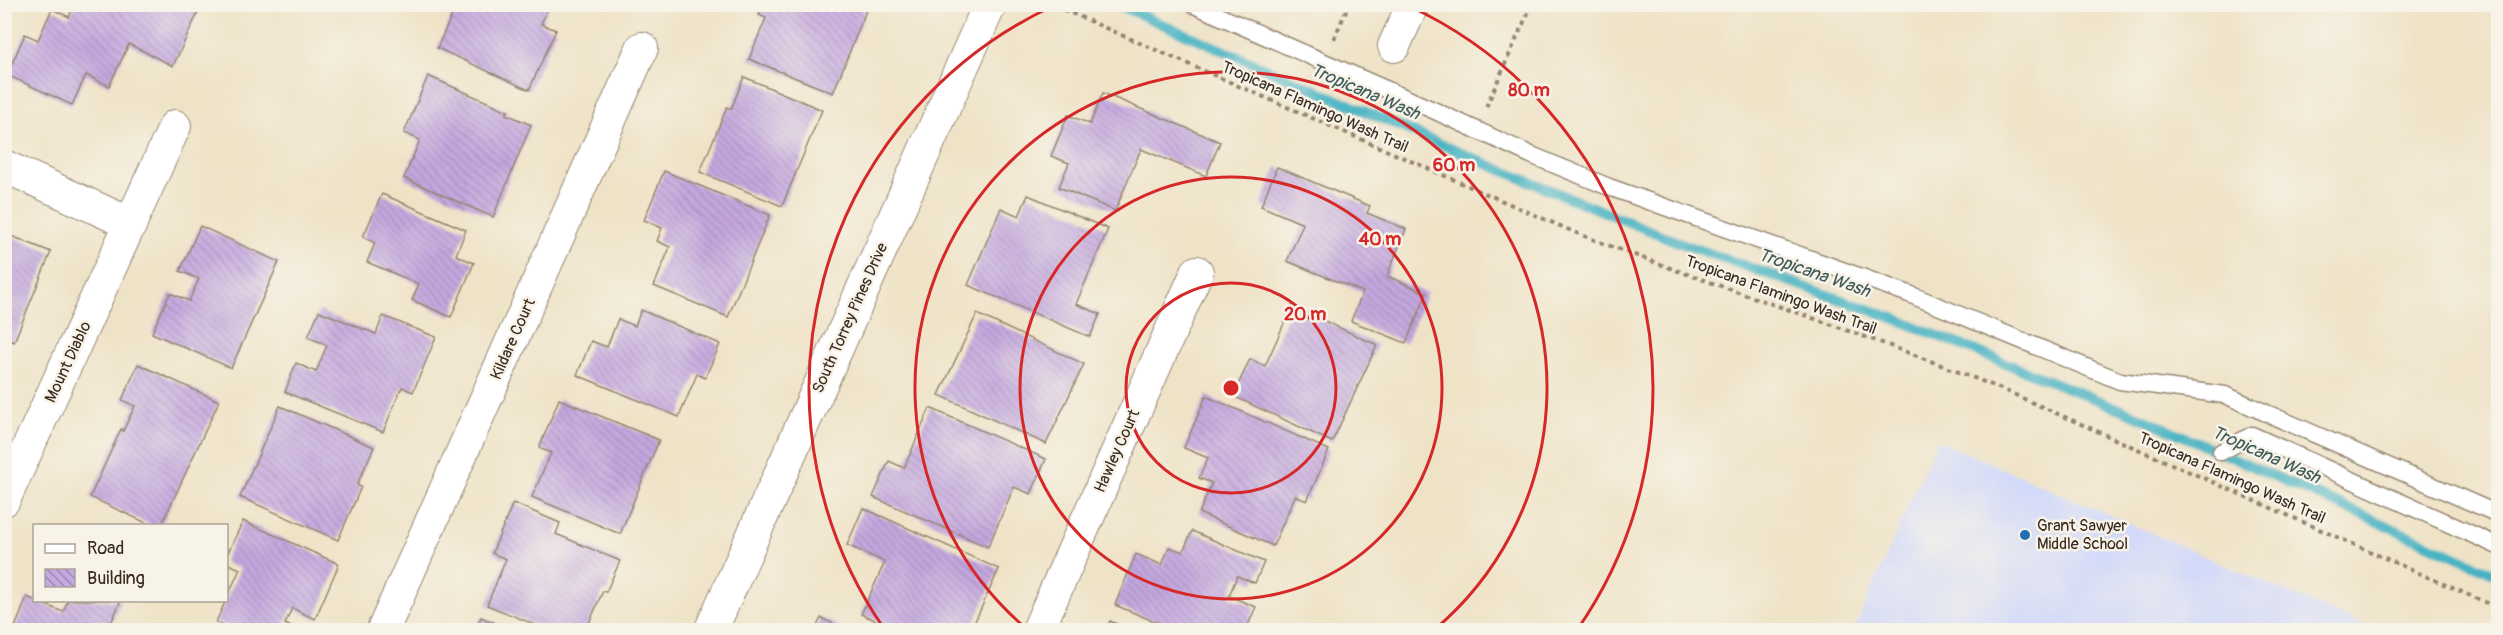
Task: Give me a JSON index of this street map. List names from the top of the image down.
{
  "streets": {
    "main road": ["South Torrey Pines Drive"],
    "street": ["Kildare Court", "Mount Diablo", "Hawley Court"],
    "path": ["Tropicana Flamingo Wash Trail"]
  },
  "water": ["Tropicana Wash"],
  "places": ["Grant Sawyer Middle School"],
  "legend": ["Road", "Building"],
  "rings": [
    "80 m",
    "60 m",
    "40 m",
    "20 m"
  ]
}
